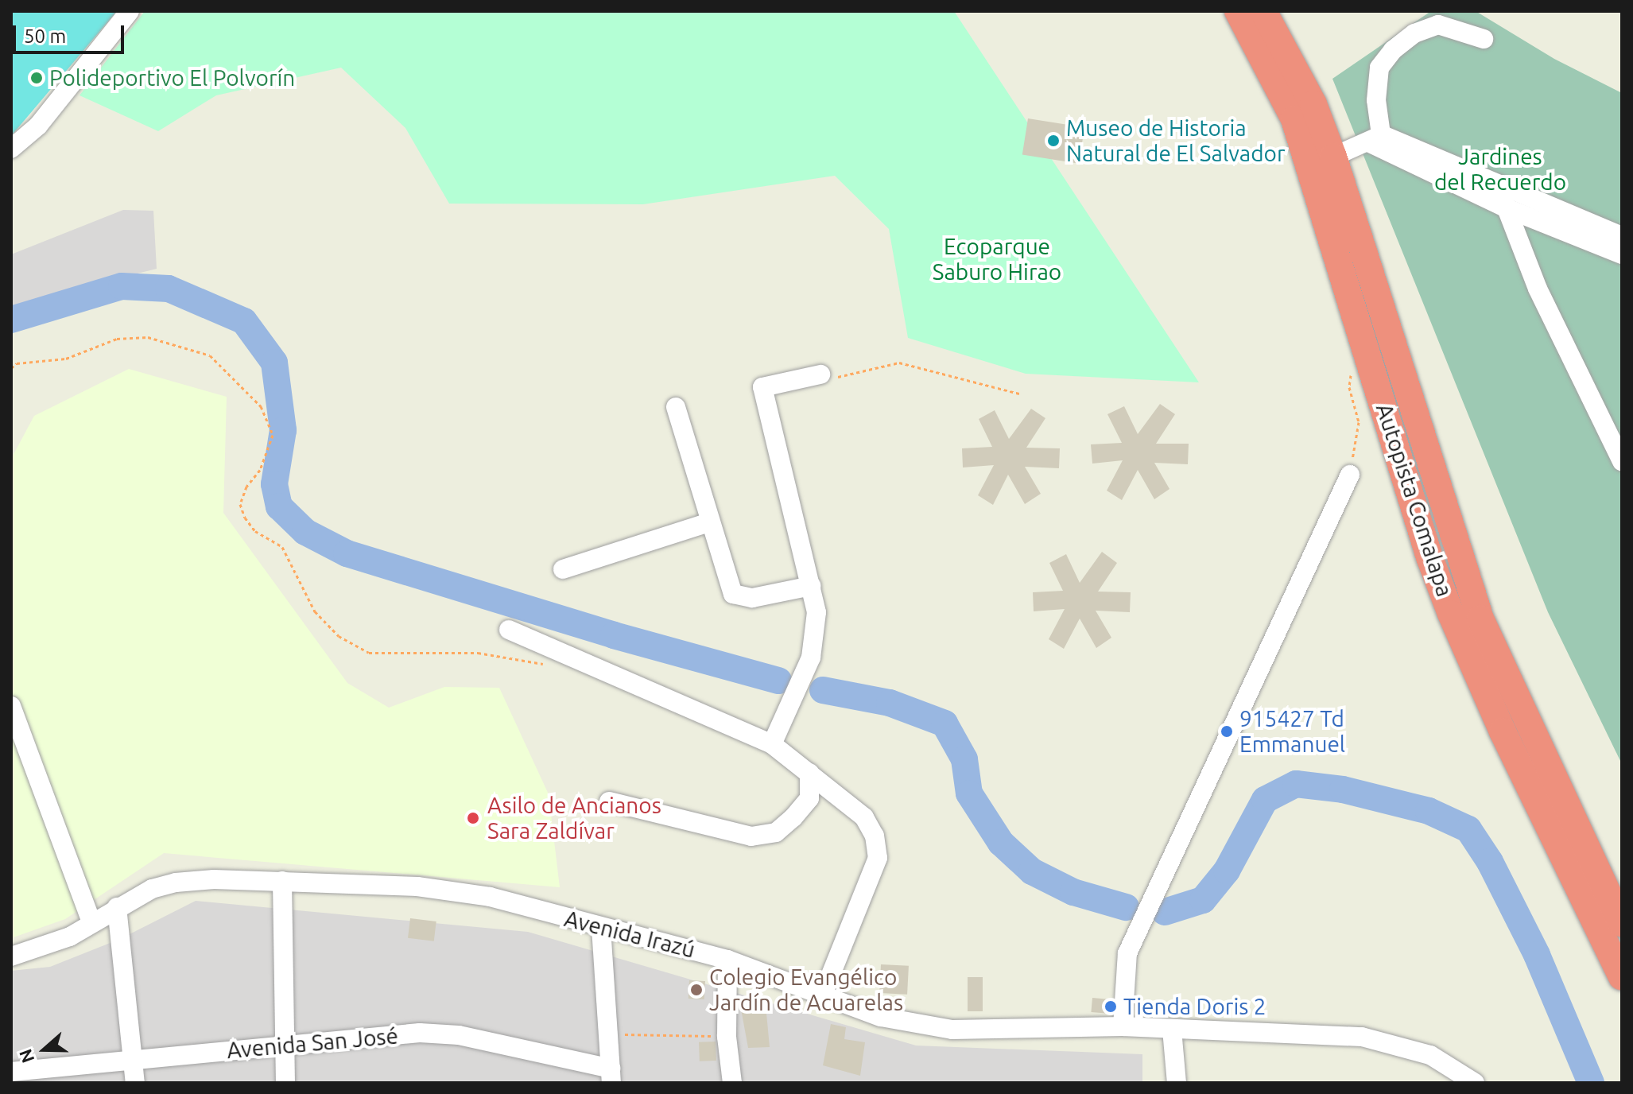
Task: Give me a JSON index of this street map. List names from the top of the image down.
{
  "streets": {
    "highway": ["Autopista Comalapa"],
    "street": ["Avenida Irazú", "Avenida San José"]
  },
  "parks": ["Jardines del Recuerdo", "Ecoparque Saburo Hirao"],
  "places": [
    "Polideportivo El Polvorín",
    "Museo de Historia Natural de El Salvador",
    "915427 Td Emmanuel",
    "Asilo de Ancianos Sara Zaldívar",
    "Colegio Evangélico Jardín de Acuarelas",
    "Tienda Doris 2"
  ],
  "scale_bar": "50 m",
  "north": "left"
}
